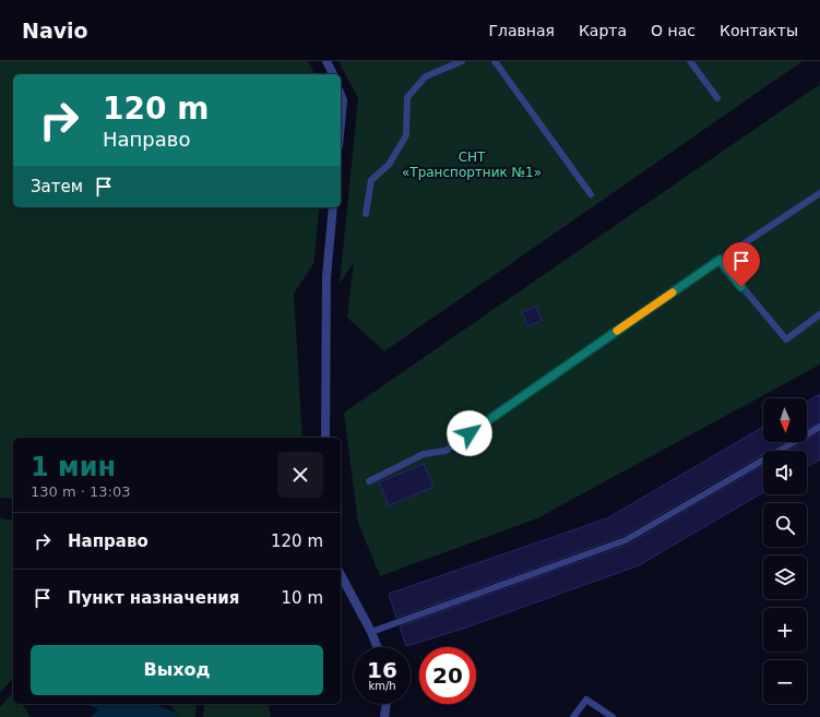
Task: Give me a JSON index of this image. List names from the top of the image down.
{
  "parks": ["СНТ «Транспортник №1»"],
  "north": "bottom",
  "page": {
    "header": "Navio",
    "nav": [
      "Главная",
      "Карта",
      "О нас",
      "Контакты"
    ],
    "turn": ["120 m", "Направо"],
    "then": "Затем",
    "map_buttons": ["+", "−"],
    "heading": ["1 мин", "130 m · 13:03"],
    "list": [
      {
        "name": "Направо",
        "value": "120 m"
      },
      {
        "name": "Пункт назначения",
        "value": "10 m"
      }
    ],
    "buttons": "Выход",
    "speed": "16 km/h",
    "limit": "20"
  }
}
